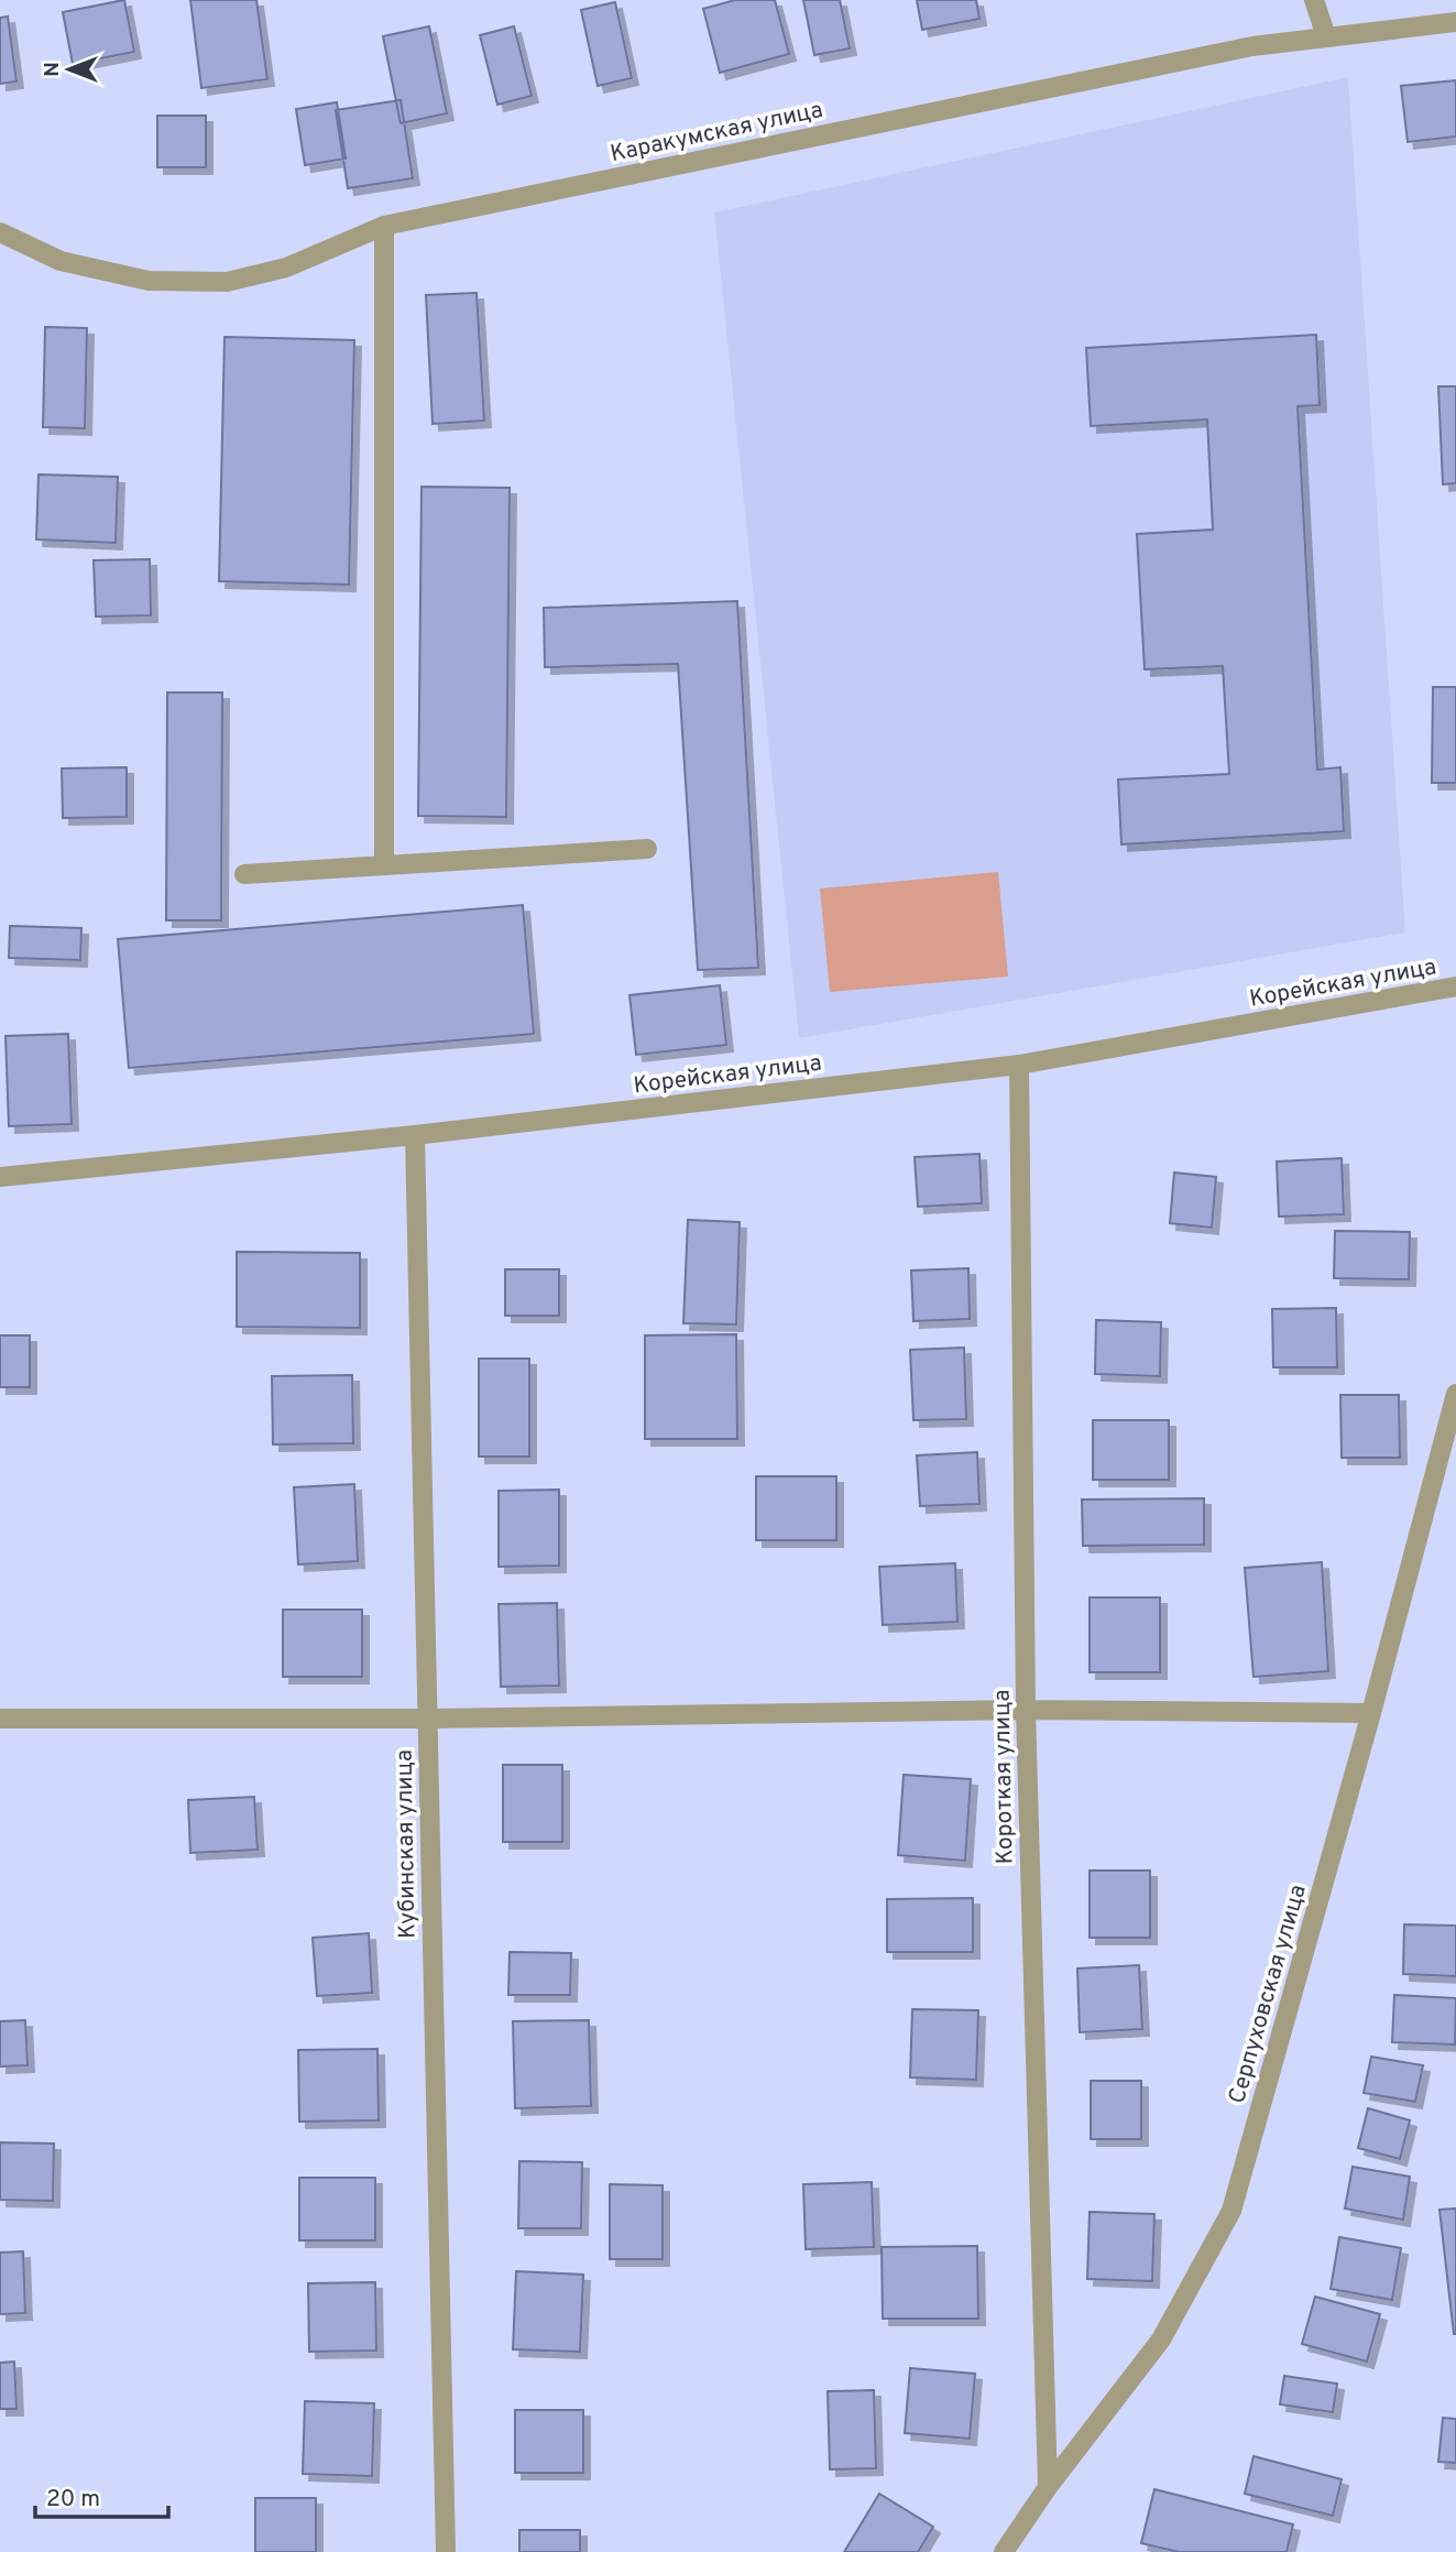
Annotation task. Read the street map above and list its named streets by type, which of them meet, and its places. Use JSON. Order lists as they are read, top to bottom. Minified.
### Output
{"streets":{"street":["Каракумская улица","Корейская улица","Короткая улица","Кубинская улица","Серпуховская улица"]},"crossings":[["Корейская улица","Короткая улица"],["Корейская улица","Кубинская улица"],["Короткая улица","Серпуховская улица"]],"scale_bar":"20 m","north":"left"}
